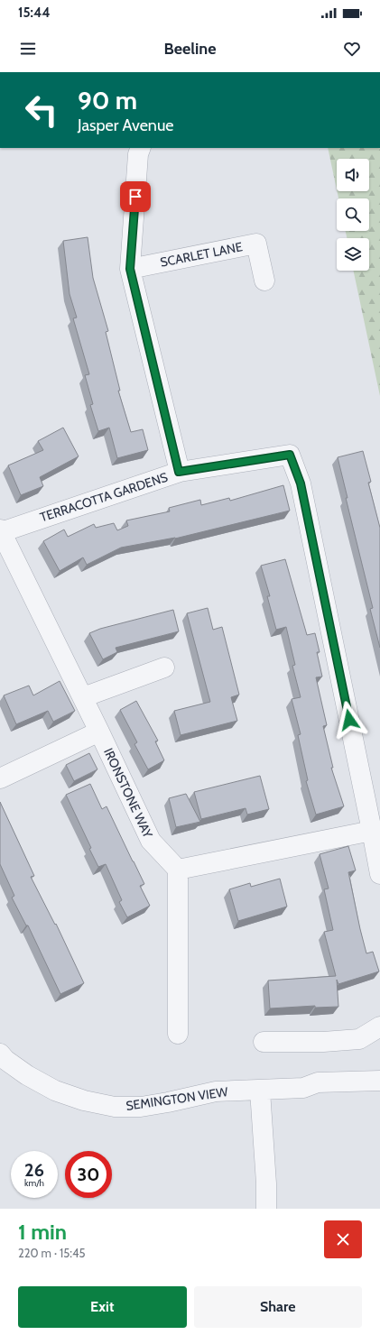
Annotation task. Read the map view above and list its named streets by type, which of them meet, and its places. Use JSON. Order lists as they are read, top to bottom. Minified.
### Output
{"streets":{"street":["SCARLET LANE","TERRACOTTA GARDENS","IRONSTONE WAY","SEMINGTON VIEW"]},"crossings":[["SCARLET LANE","TERRACOTTA GARDENS"],["TERRACOTTA GARDENS","IRONSTONE WAY"]],"page":{"status":"15:44","header":"Beeline","turn":["90 m","Jasper Avenue"],"speed":"26 km/h","limit":"30","heading":["1 min","220 m · 15:45"],"buttons":["Exit","Share"]}}
